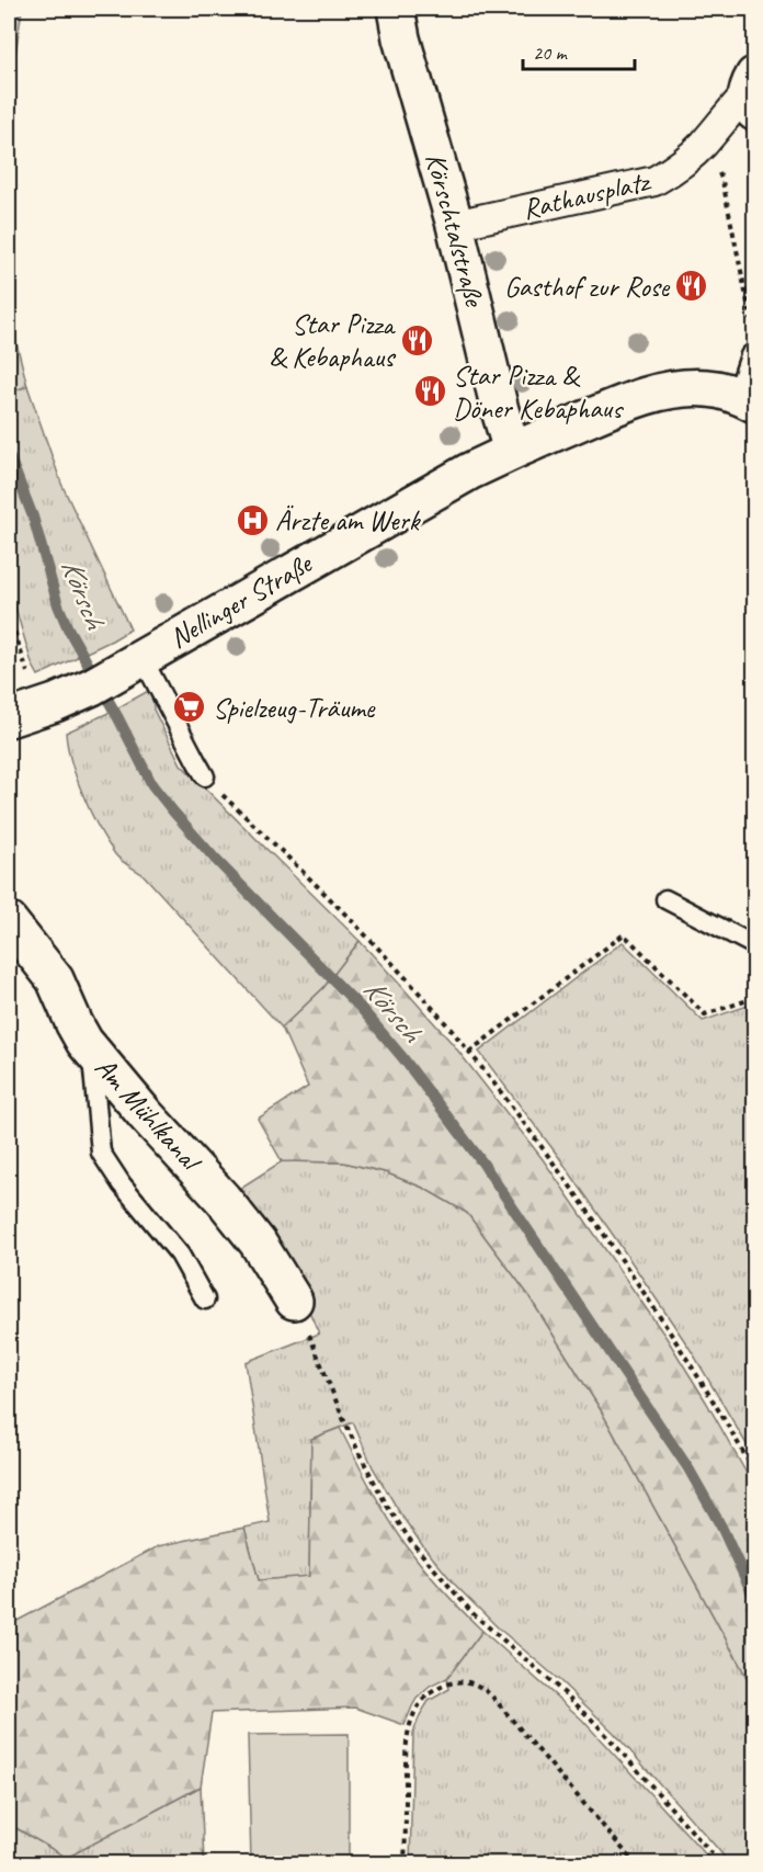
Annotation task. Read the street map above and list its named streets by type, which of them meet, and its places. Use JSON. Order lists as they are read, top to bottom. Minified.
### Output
{"streets":{"street":["Rathausplatz","Körschtalstraße","Nellinger Straße","Am Mühlkanal"]},"crossings":[["Rathausplatz","Körschtalstraße"],["Körschtalstraße","Nellinger Straße"]],"water":["Körsch"],"places":{"restaurant":["Gasthof zur Rose","Star Pizza & Kebaphaus","Star Pizza & Döner Kebaphaus"],"hospital":["Ärzte am Werk"],"supermarket":["Spielzeug-Träume"]},"scale_bar":"20 m"}
